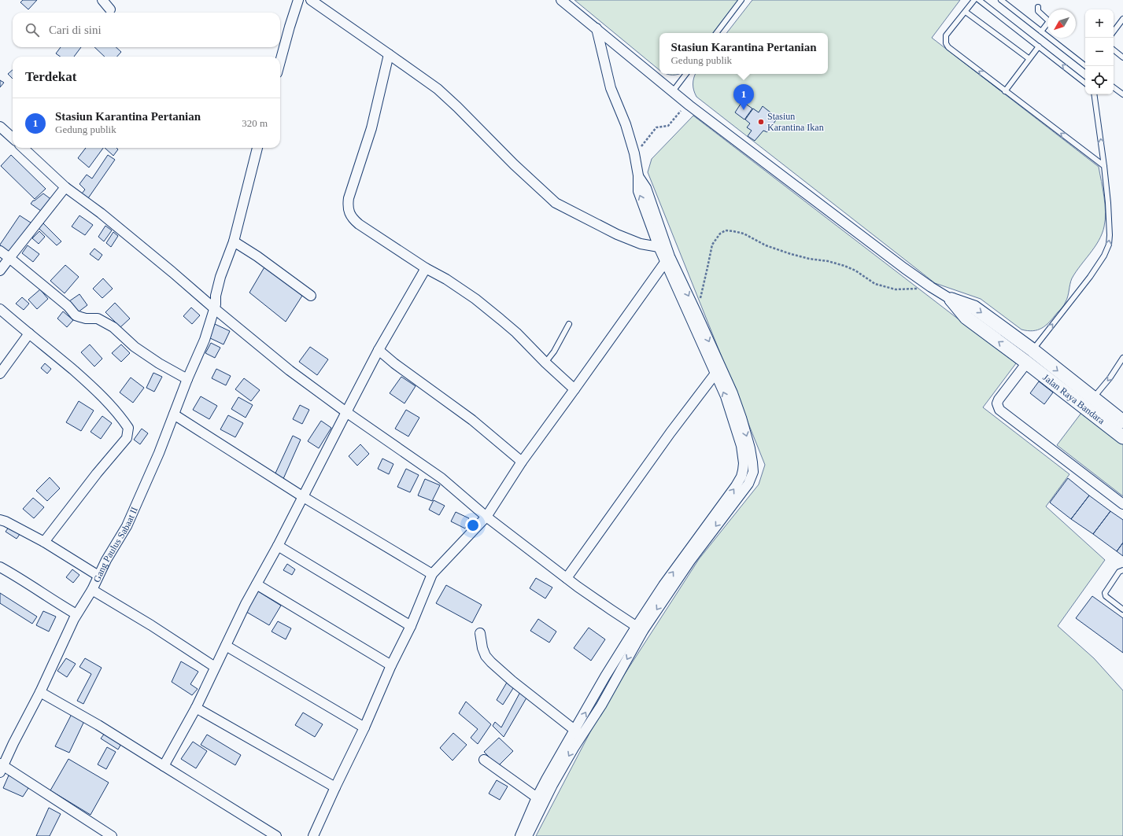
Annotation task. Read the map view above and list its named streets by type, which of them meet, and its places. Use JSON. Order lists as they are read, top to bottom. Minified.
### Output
{"streets":{"main road":["Jalan Raya Bandara"],"street":["Gang Paulus Sabaat II"]},"places":["Stasiun Karantina Ikan"],"north":"bottom left","page":{"map_buttons":["+","−"],"search":"Cari di sini","popup":["Stasiun Karantina Pertanian","Gedung publik"],"heading":"Terdekat","pins":"1","list":[{"mark":"1","name":"Stasiun Karantina Pertanian","note":"Gedung publik","value":"320 m"}]}}
